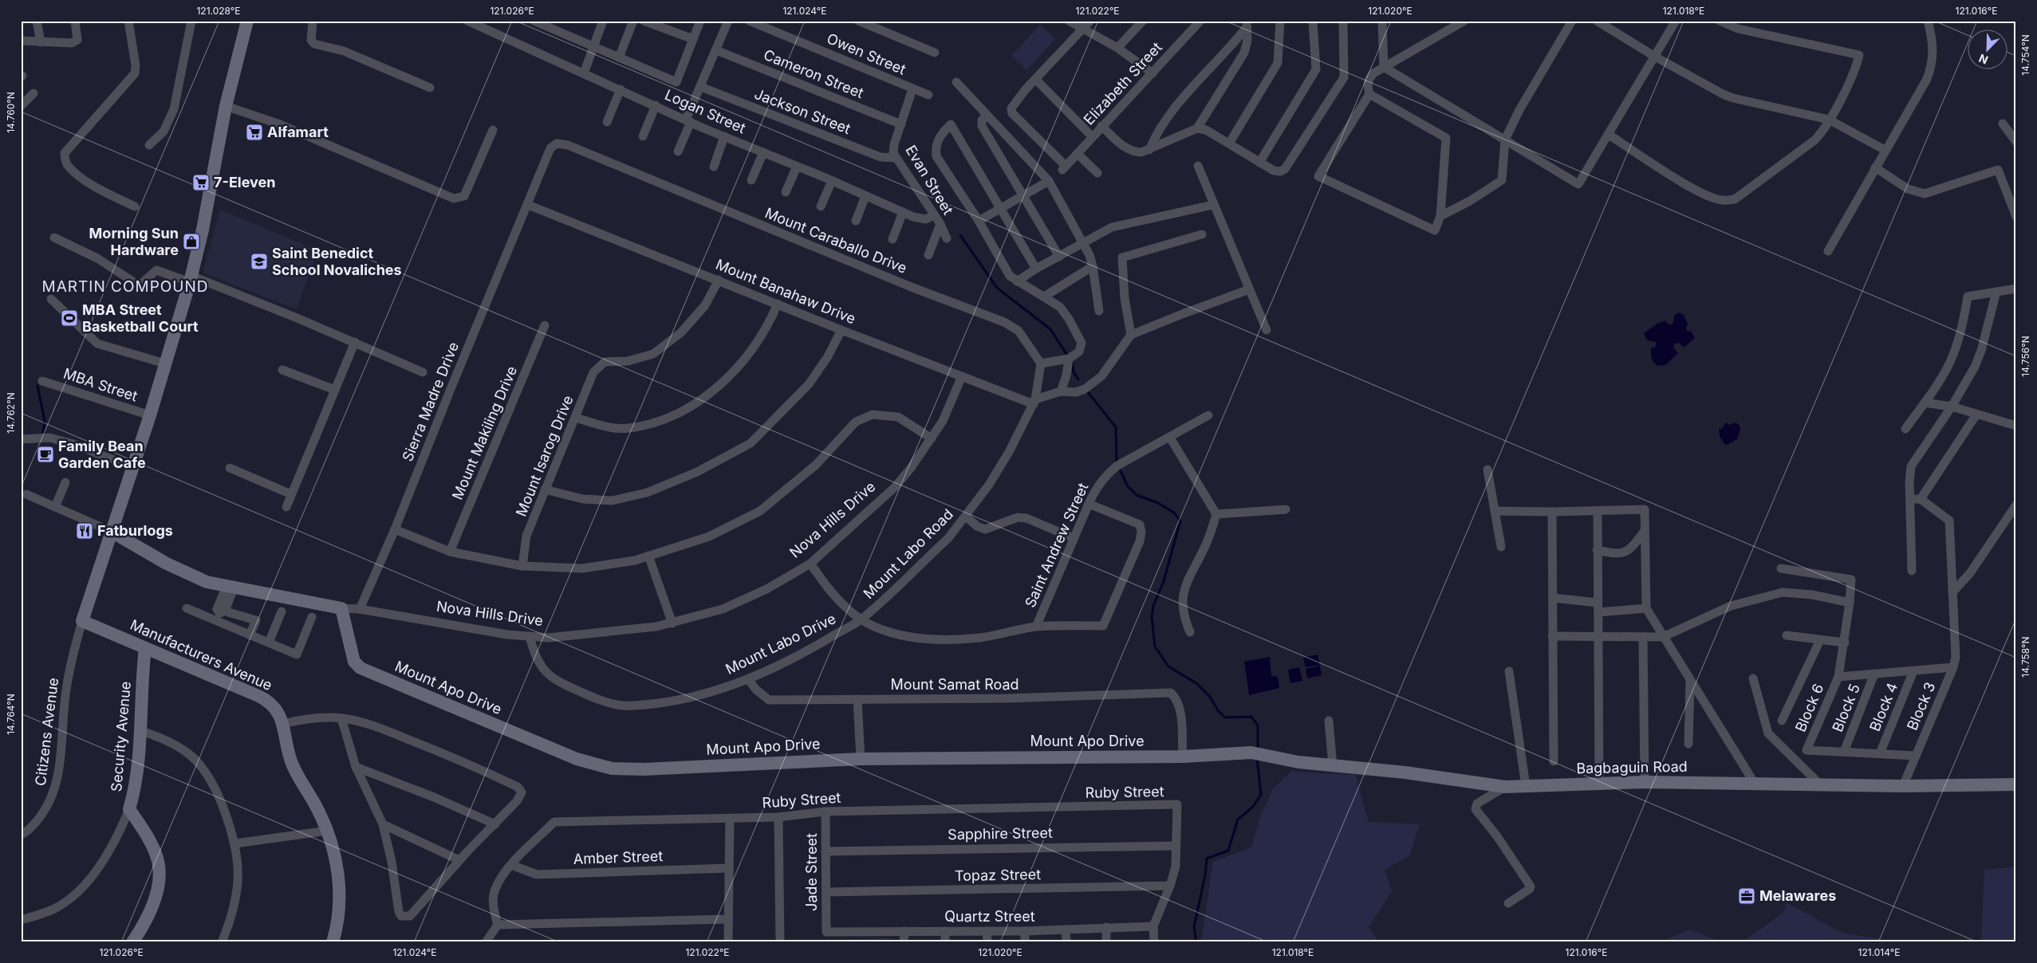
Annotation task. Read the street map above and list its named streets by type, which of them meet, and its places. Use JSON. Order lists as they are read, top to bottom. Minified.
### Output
{"streets":{"street":["Owen Street","Cameron Street","Elizabeth Street","Logan Street","Jackson Street","Evan Street","Mount Caraballo Drive","Mount Banahaw Drive","MBA Street","Sierra Madre Drive","Mount Makiling Drive","Mount Isarog Drive","Nova Hills Drive","Saint Andrew Street","Mount Labo Road","Mount Labo Drive","Manufacturers Avenue","Mount Samat Road","Mount Apo Drive","Block 3","Block 4","Block 6","Block 5","Citizens Avenue","Security Avenue","Bagbaguin Road","Ruby Street","Sapphire Street","Amber Street","Jade Street","Topaz Street","Quartz Street"]},"crossings":[["Owen Street","Evan Street"],["Cameron Street","Evan Street"],["Logan Street","Evan Street"],["Jackson Street","Evan Street"],["Mount Caraballo Drive","Sierra Madre Drive"],["Mount Banahaw Drive","Sierra Madre Drive"],["Mount Banahaw Drive","Mount Isarog Drive"],["Mount Banahaw Drive","Nova Hills Drive"],["Mount Banahaw Drive","Mount Labo Road"],["Sierra Madre Drive","Nova Hills Drive"],["Nova Hills Drive","Mount Labo Drive"],["Nova Hills Drive","Mount Apo Drive"],["Mount Labo Road","Mount Labo Drive"],["Mount Labo Drive","Mount Samat Road"],["Manufacturers Avenue","Citizens Avenue"],["Manufacturers Avenue","Security Avenue"],["Mount Samat Road","Mount Apo Drive"],["Mount Apo Drive","Bagbaguin Road"],["Block 3","Bagbaguin Road"],["Block 6","Block 5"],["Ruby Street","Sapphire Street"],["Ruby Street","Amber Street"],["Ruby Street","Jade Street"],["Sapphire Street","Jade Street"],["Jade Street","Topaz Street"],["Jade Street","Quartz Street"]],"districts":["MARTIN COMPOUND"],"places":{"supermarket":["Alfamart","7-Eleven"],"shop":["Morning Sun Hardware"],"school or university":["Saint Benedict School Novaliches"],"sports":["MBA Street Basketball Court"],"cafe":["Family Bean Garden Cafe"],"restaurant":["Fatburlogs"],"office":["Melawares"]},"north":"bottom left","coordinates":["121.028°E","121.026°E","121.024°E","121.022°E","121.020°E","121.018°E","121.016°E","14.754°N","14.760°N","14.756°N","14.762°N","14.758°N","14.764°N","121.014°E"]}
